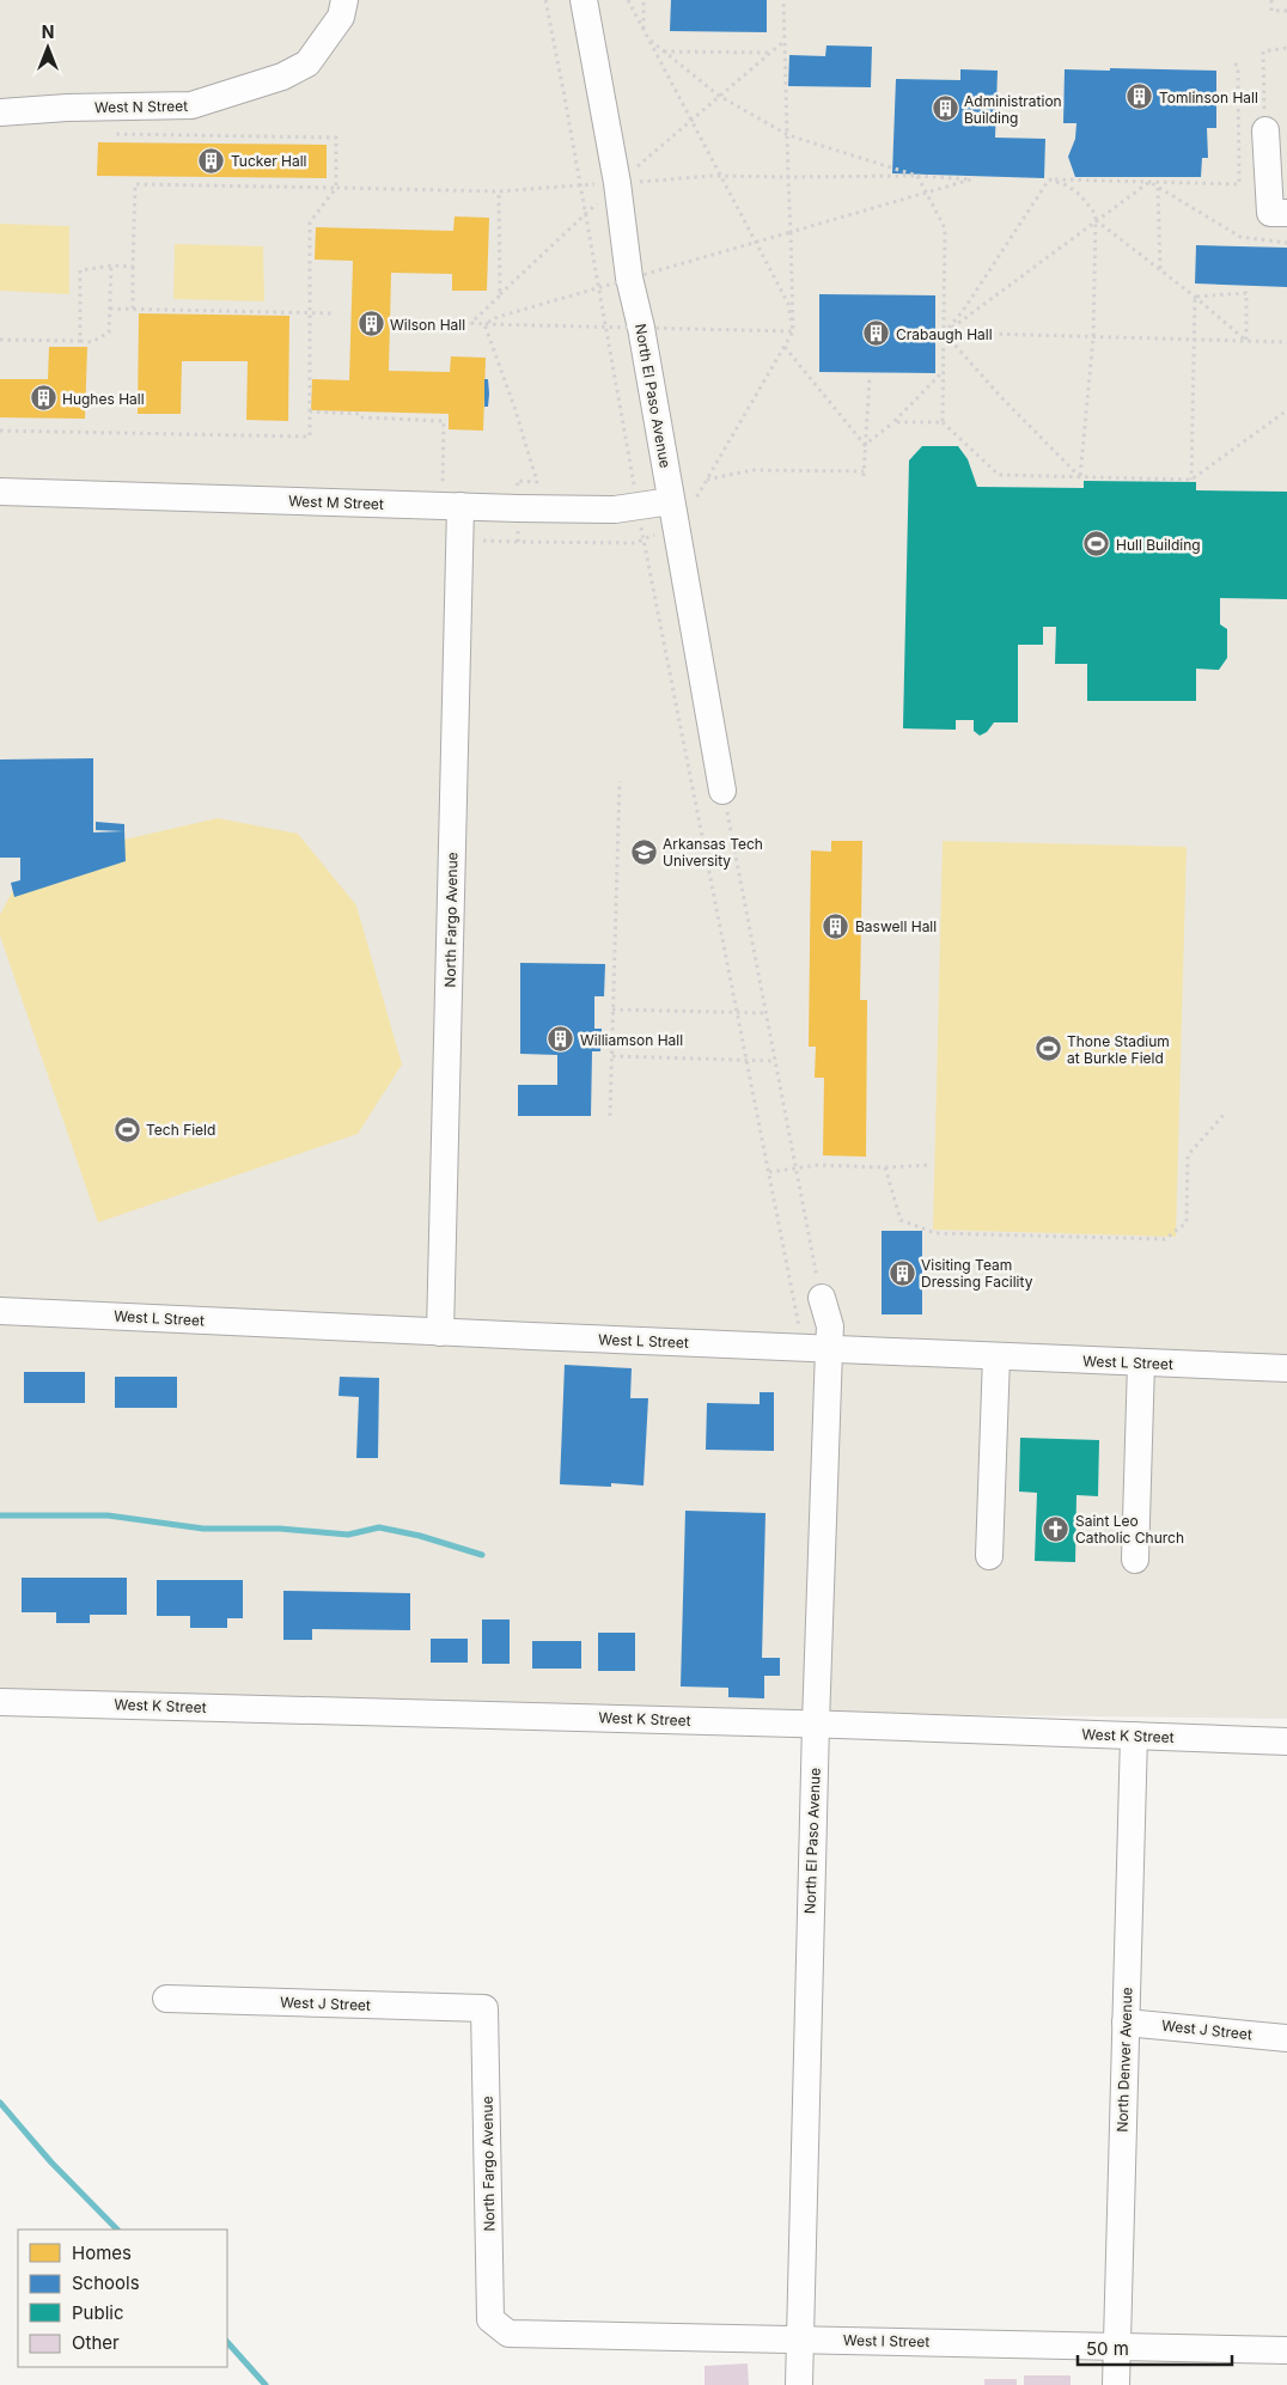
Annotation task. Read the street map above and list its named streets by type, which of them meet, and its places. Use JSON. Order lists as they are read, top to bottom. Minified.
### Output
{"streets":{"street":["West N Street","North El Paso Avenue","West M Street","North Fargo Avenue","West L Street","West K Street","West J Street","North Denver Avenue","West I Street"]},"crossings":[["North El Paso Avenue","West M Street"],["North El Paso Avenue","West L Street"],["North El Paso Avenue","West K Street"],["North El Paso Avenue","West I Street"],["West M Street","North Fargo Avenue"],["North Fargo Avenue","West L Street"],["North Fargo Avenue","West J Street"],["North Fargo Avenue","West I Street"],["West K Street","North Denver Avenue"],["West J Street","North Denver Avenue"],["North Denver Avenue","West I Street"]],"places":{"building":["Tomlinson Hall","Administration Building","Tucker Hall","Wilson Hall","Crabaugh Hall","Hughes Hall","Baswell Hall","Williamson Hall","Visiting Team Dressing Facility"],"sports":["Hull Building","Thone Stadium at Burkle Field","Tech Field"],"school or university":["Arkansas Tech University"],"church":["Saint Leo Catholic Church"]},"legend":["Homes","Schools","Public","Other"],"scale_bar":"50 m","north":"top"}
